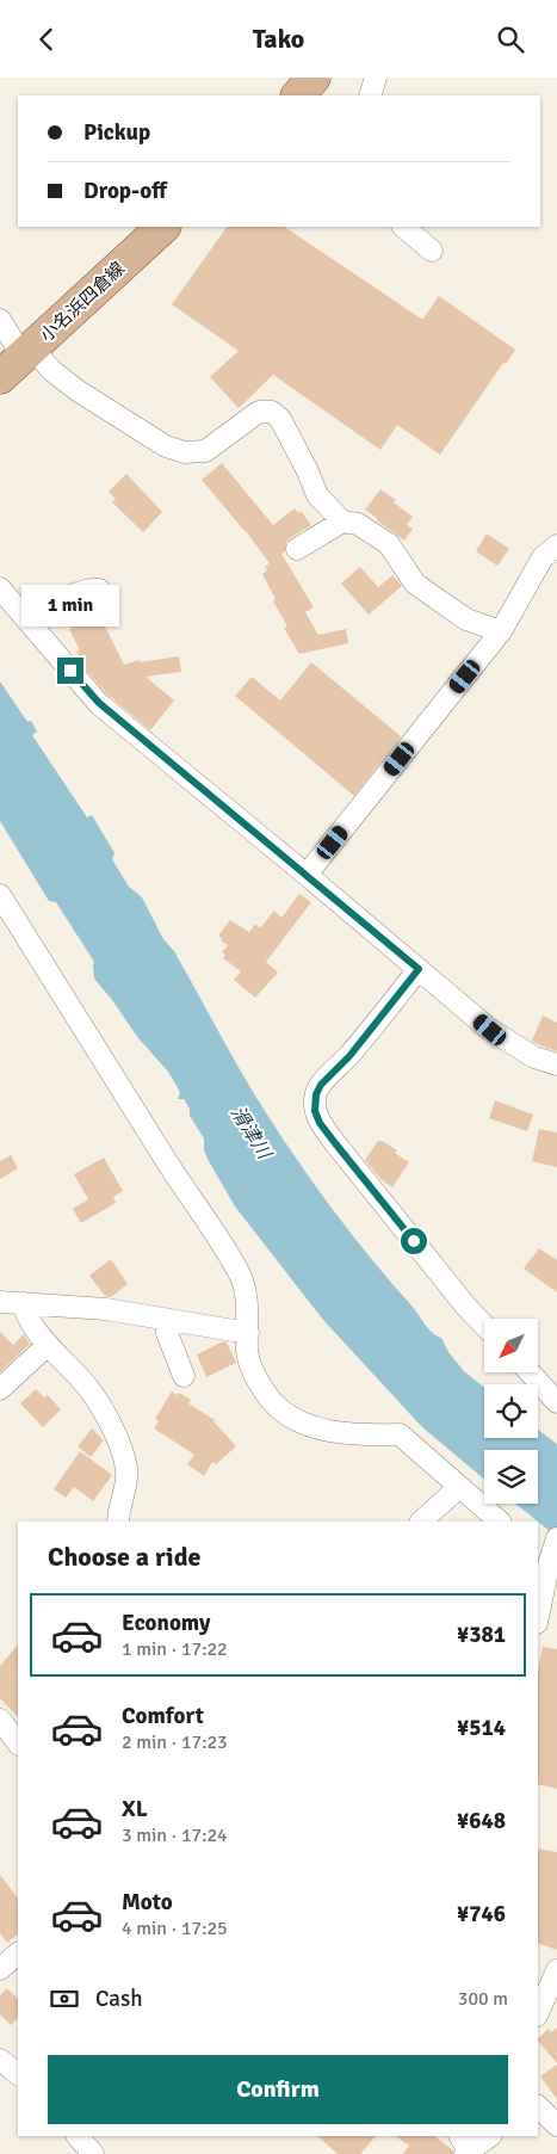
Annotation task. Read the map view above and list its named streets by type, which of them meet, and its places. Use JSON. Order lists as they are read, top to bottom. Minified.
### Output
{"streets":{"main road":["小名浜四倉線"]},"water":["滑津川"],"north":"bottom left","page":{"header":"Tako","banner":["Pickup","Drop-off"],"bubble":"1 min","heading":"Choose a ride","list":[{"name":"Economy","note":"1 min · 17:22","value":"¥381"},{"name":"Comfort","note":"2 min · 17:23","value":"¥514"},{"name":"XL","note":"3 min · 17:24","value":"¥648"},{"name":"Moto","note":"4 min · 17:25","value":"¥746"}],"pay":["Cash","300 m"],"buttons":"Confirm"}}
